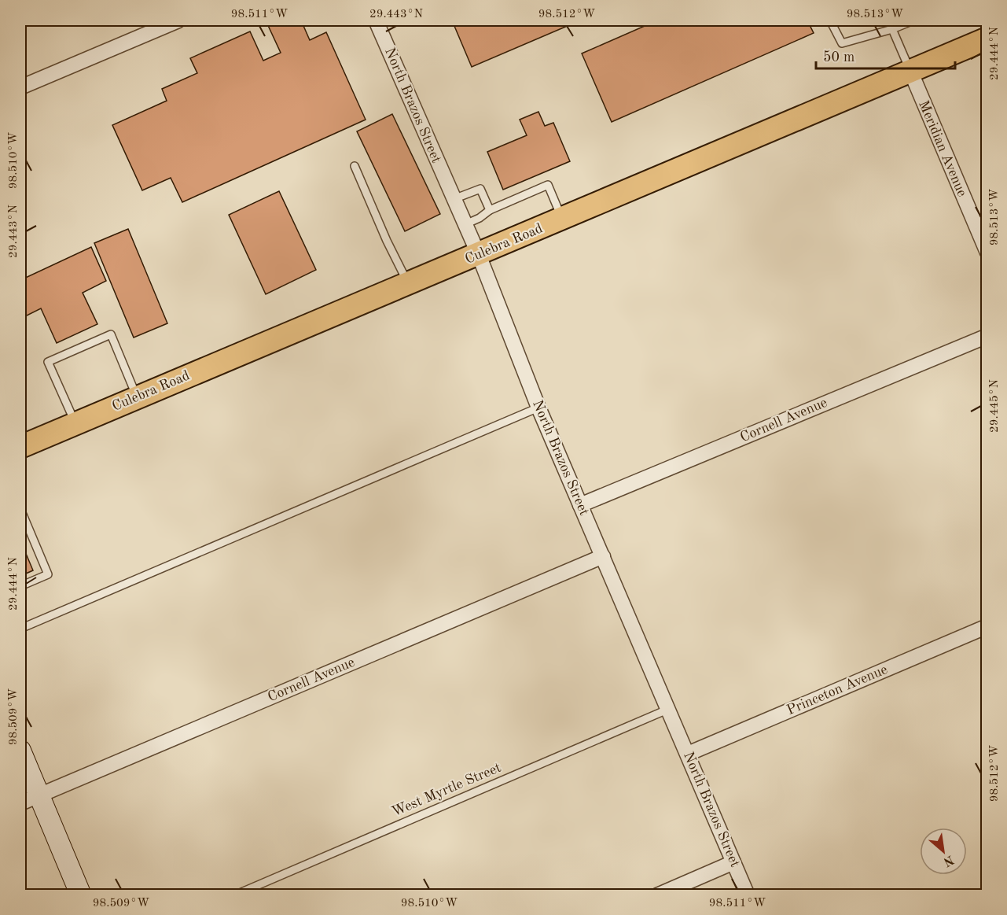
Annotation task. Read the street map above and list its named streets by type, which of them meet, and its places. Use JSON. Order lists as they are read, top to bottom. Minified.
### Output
{"streets":{"main road":["Culebra Road"],"street":["North Brazos Street","Meridian Avenue","Cornell Avenue","Princeton Avenue"],"lane":["West Myrtle Street"]},"crossings":[["North Brazos Street","Culebra Road"],["North Brazos Street","Cornell Avenue"],["North Brazos Street","Princeton Avenue"],["North Brazos Street","West Myrtle Street"],["Meridian Avenue","Culebra Road"]],"scale_bar":"50 m","north":"bottom right","coordinates":["98.511°W","29.443°N","98.512°W","98.513°W","29.444°N","98.510°W","29.445°N","98.509°W"]}
